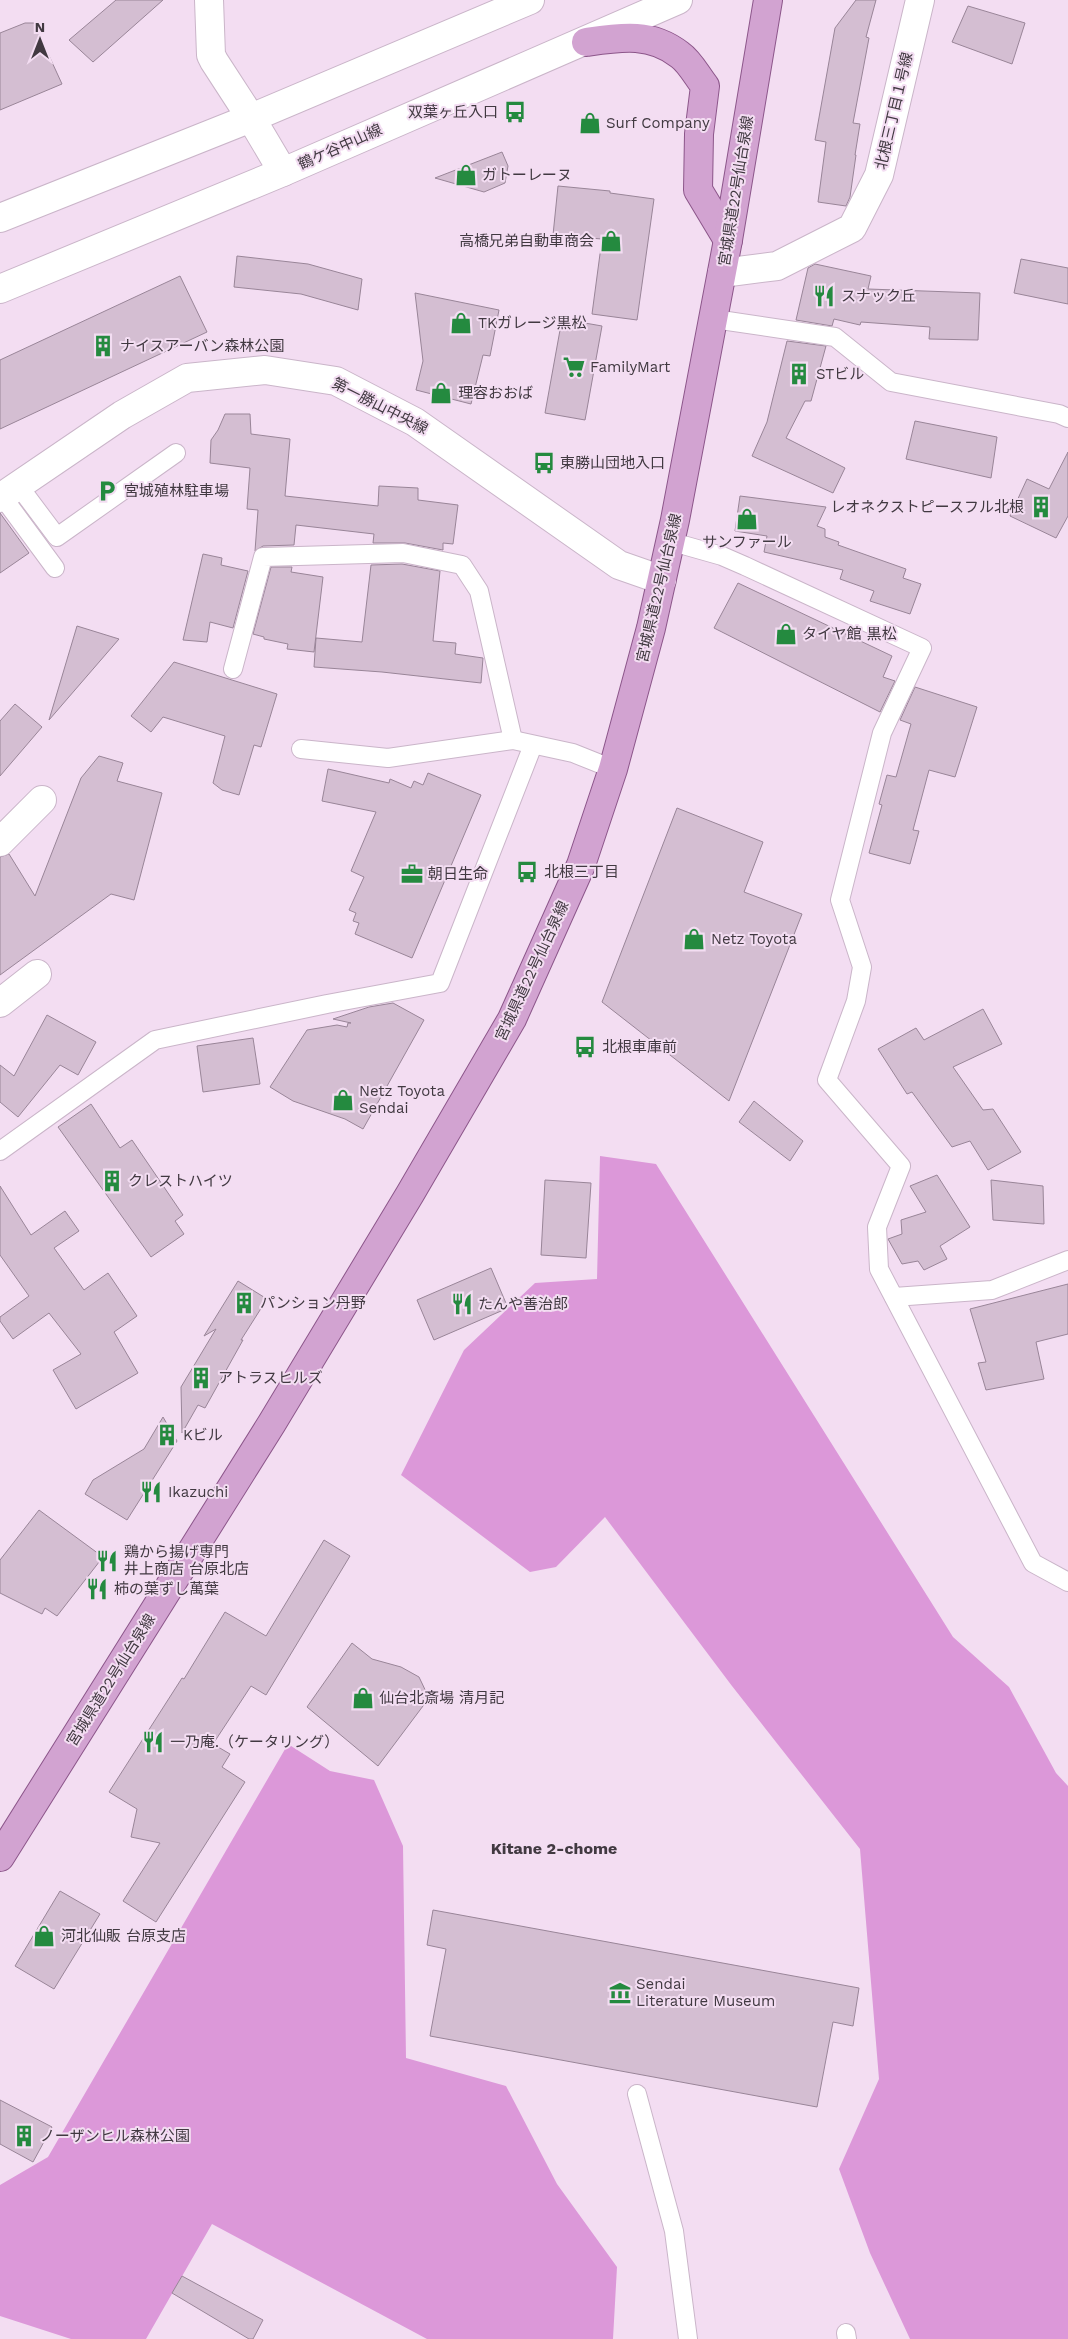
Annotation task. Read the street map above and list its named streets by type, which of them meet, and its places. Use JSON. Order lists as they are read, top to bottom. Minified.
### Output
{"streets":{"main road":["宮城県道22号仙台泉線"],"street":["北根三丁目１号線","鶴ケ谷中山線","第一勝山中央線"]},"crossings":[["北根三丁目１号線","宮城県道22号仙台泉線"],["宮城県道22号仙台泉線","第一勝山中央線"]],"districts":["Kitane 2-chome"],"places":{"bus stop":["双葉ヶ丘入口","東勝山団地入口","北根三丁目","北根車庫前"],"shop":["Surf Company","ガトーレーヌ","高橋兄弟自動車商会","TKガレージ黒松","理容おおば","サンファール","タイヤ館 黒松","Netz Toyota","Netz Toyota Sendai","仙台北斎場 清月記","河北仙販 台原支店"],"restaurant":["スナック丘","たんや善治郎","Ikazuchi","鶏から揚げ専門 井上商店 台原北店","柿の葉ずし萬葉","一乃庵.（ケータリング）"],"building":["ナイスアーバン森林公園","STビル","レオネクストピースフル北根","クレストハイツ","パンション丹野","アトラスヒルズ","Kビル","ノーザンヒル森林公園"],"supermarket":["FamilyMart"],"parking":["宮城殖林駐車場"],"office":["朝日生命"],"museum":["Sendai Literature Museum"]},"north":"top"}
